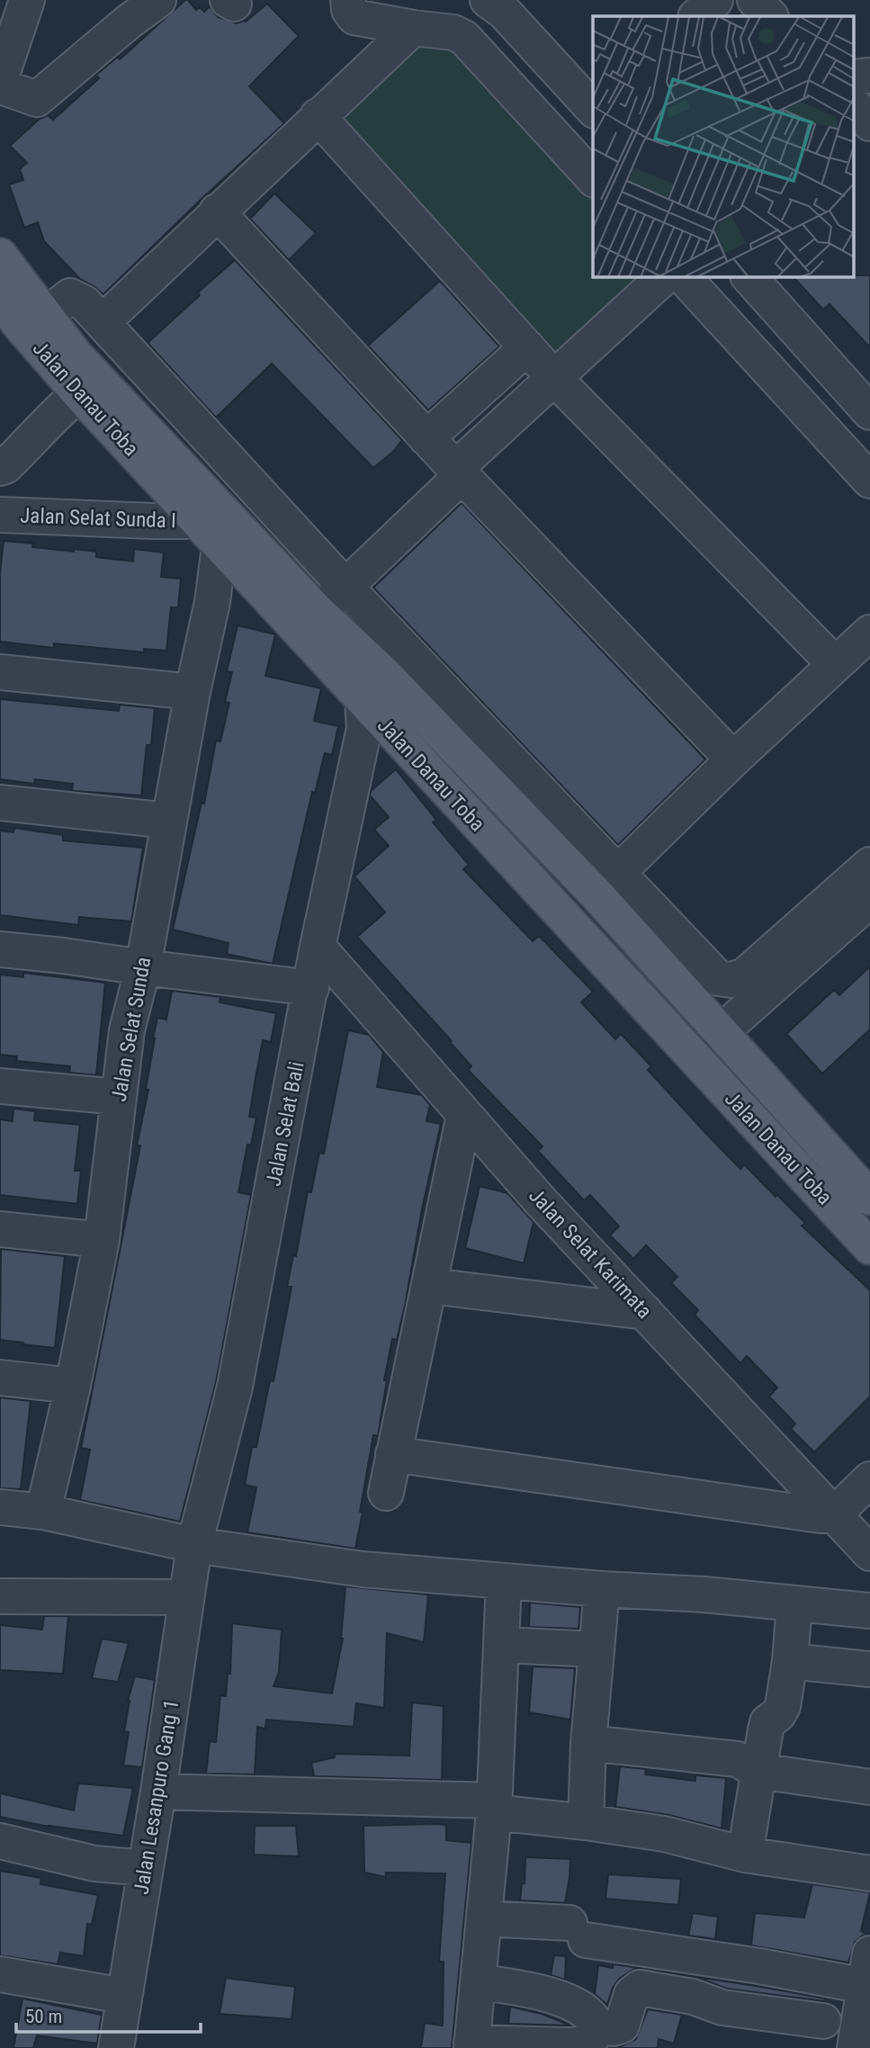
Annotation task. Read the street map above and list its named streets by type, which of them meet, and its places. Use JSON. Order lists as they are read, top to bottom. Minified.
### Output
{"streets":{"main road":["Jalan Danau Toba"],"street":["Jalan Selat Sunda I","Jalan Selat Sunda","Jalan Selat Bali","Jalan Selat Karimata","Jalan Lesanpuro Gang 1"]},"crossings":[["Jalan Danau Toba","Jalan Selat Sunda I"],["Jalan Danau Toba","Jalan Selat Sunda"],["Jalan Danau Toba","Jalan Selat Bali"],["Jalan Selat Sunda I","Jalan Selat Sunda"],["Jalan Selat Bali","Jalan Selat Karimata"],["Jalan Selat Bali","Jalan Lesanpuro Gang 1"]],"scale_bar":"50 m"}
